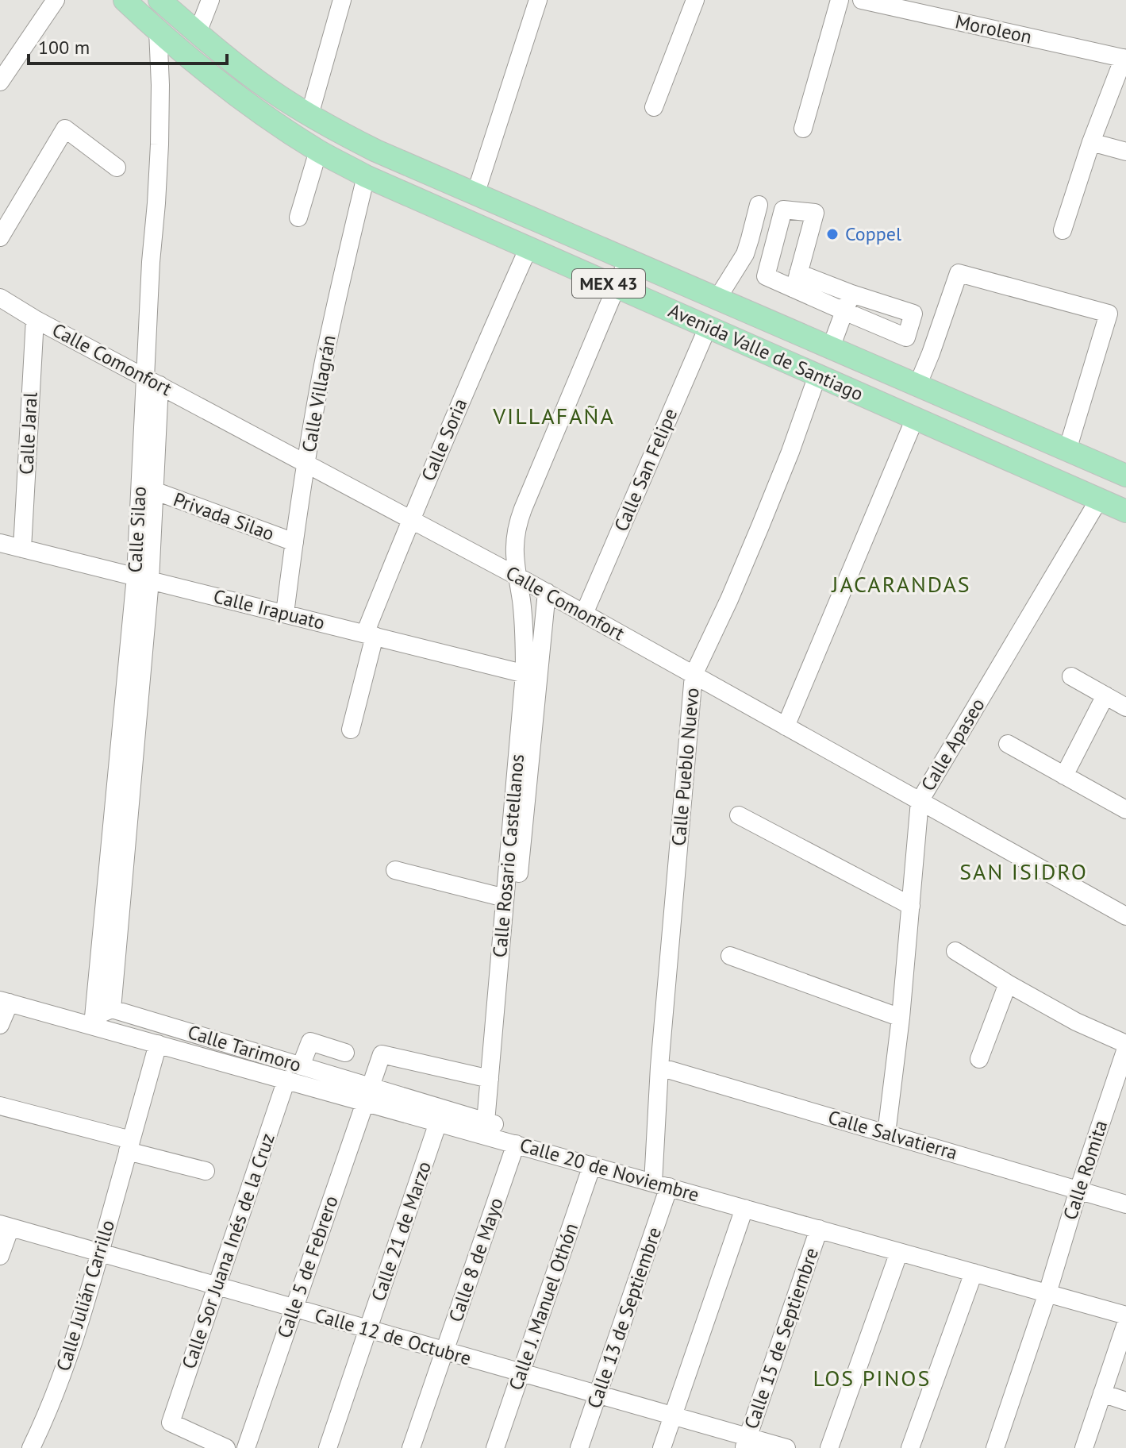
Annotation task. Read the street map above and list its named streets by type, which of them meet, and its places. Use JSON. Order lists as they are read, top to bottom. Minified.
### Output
{"streets":{"main road":["MEX 43","Avenida Valle de Santiago"],"street":["Moroleon","Calle Comonfort","Calle Villagrán","Calle Jaral","Calle Soria","Calle San Felipe","Privada Silao","Calle Silao","Calle Irapuato","Calle Apaseo","Calle Pueblo Nuevo","Calle Rosario Castellanos","Calle Tarimoro","Calle Salvatierra","Calle 20 de Noviembre","Calle Romita","Calle 21 de Marzo","Calle Sor Juana Inés de la Cruz","Calle 8 de Mayo","Calle 5 de Febrero","Calle Julián Carrillo","Calle J. Manuel Othón","Calle 13 de Septiembre","Calle 12 de Octubre","Calle 15 de Septiembre"]},"crossings":[["Avenida Valle de Santiago","Calle Villagrán"],["Avenida Valle de Santiago","Calle Soria"],["Avenida Valle de Santiago","Calle San Felipe"],["Avenida Valle de Santiago","Calle Silao"],["Avenida Valle de Santiago","Calle Apaseo"],["Avenida Valle de Santiago","Calle Pueblo Nuevo"],["Avenida Valle de Santiago","Calle Rosario Castellanos"],["Calle Comonfort","Calle Villagrán"],["Calle Comonfort","Calle Jaral"],["Calle Comonfort","Calle Soria"],["Calle Comonfort","Calle San Felipe"],["Calle Comonfort","Calle Silao"],["Calle Comonfort","Calle Apaseo"],["Calle Comonfort","Calle Pueblo Nuevo"],["Calle Comonfort","Calle Rosario Castellanos"],["Calle Villagrán","Privada Silao"],["Calle Villagrán","Calle Irapuato"],["Calle Jaral","Calle Irapuato"],["Calle Soria","Calle Irapuato"],["Privada Silao","Calle Silao"],["Calle Silao","Calle Irapuato"],["Calle Silao","Calle Tarimoro"],["Calle Silao","Calle 20 de Noviembre"],["Calle Irapuato","Calle Rosario Castellanos"],["Calle Apaseo","Calle Salvatierra"],["Calle Pueblo Nuevo","Calle Salvatierra"],["Calle Pueblo Nuevo","Calle 20 de Noviembre"],["Calle Pueblo Nuevo","Calle 13 de Septiembre"],["Calle Rosario Castellanos","Calle Tarimoro"],["Calle Rosario Castellanos","Calle 20 de Noviembre"],["Calle Rosario Castellanos","Calle 5 de Febrero"],["Calle Tarimoro","Calle 20 de Noviembre"],["Calle Tarimoro","Calle 5 de Febrero"],["Calle Salvatierra","Calle Romita"],["Calle 20 de Noviembre","Calle Romita"],["Calle 20 de Noviembre","Calle 21 de Marzo"],["Calle 20 de Noviembre","Calle Sor Juana Inés de la Cruz"],["Calle 20 de Noviembre","Calle 8 de Mayo"],["Calle 20 de Noviembre","Calle 5 de Febrero"],["Calle 20 de Noviembre","Calle Julián Carrillo"],["Calle 20 de Noviembre","Calle J. Manuel Othón"],["Calle 20 de Noviembre","Calle 13 de Septiembre"],["Calle 20 de Noviembre","Calle 15 de Septiembre"],["Calle 21 de Marzo","Calle 12 de Octubre"],["Calle Sor Juana Inés de la Cruz","Calle 12 de Octubre"],["Calle 8 de Mayo","Calle 12 de Octubre"],["Calle 5 de Febrero","Calle 12 de Octubre"],["Calle Julián Carrillo","Calle 12 de Octubre"],["Calle J. Manuel Othón","Calle 12 de Octubre"],["Calle 13 de Septiembre","Calle 12 de Octubre"],["Calle 12 de Octubre","Calle 15 de Septiembre"]],"districts":["VILLAFAÑA","JACARANDAS","SAN ISIDRO","LOS PINOS"],"places":["Coppel"],"scale_bar":"100 m"}
